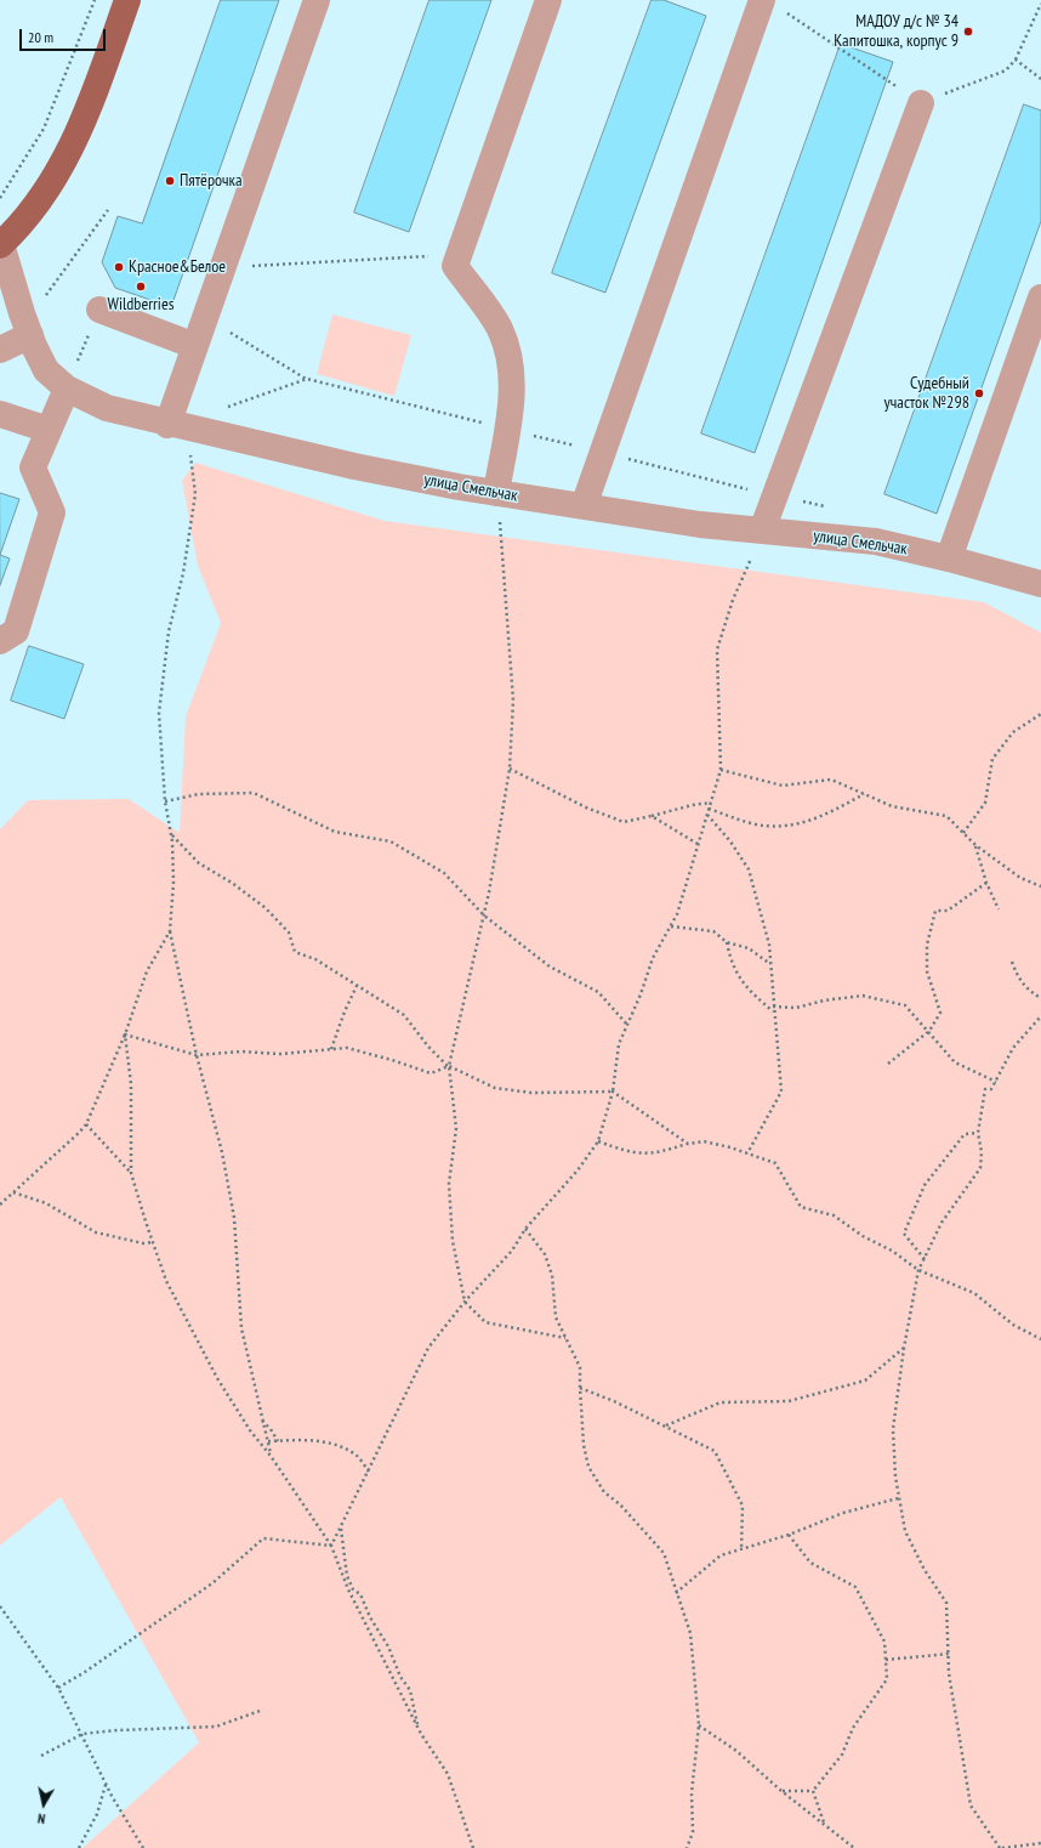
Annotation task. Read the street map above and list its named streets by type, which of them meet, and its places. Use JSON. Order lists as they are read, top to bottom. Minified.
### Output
{"streets":{"street":["улица Смельчак"]},"places":["МАДОУ д/с № 34 Капитошка, корпус 9","Пятёрочка","Красное&Белое","Wildberries","Судебный участок №298"],"scale_bar":"20 m","north":"bottom"}
